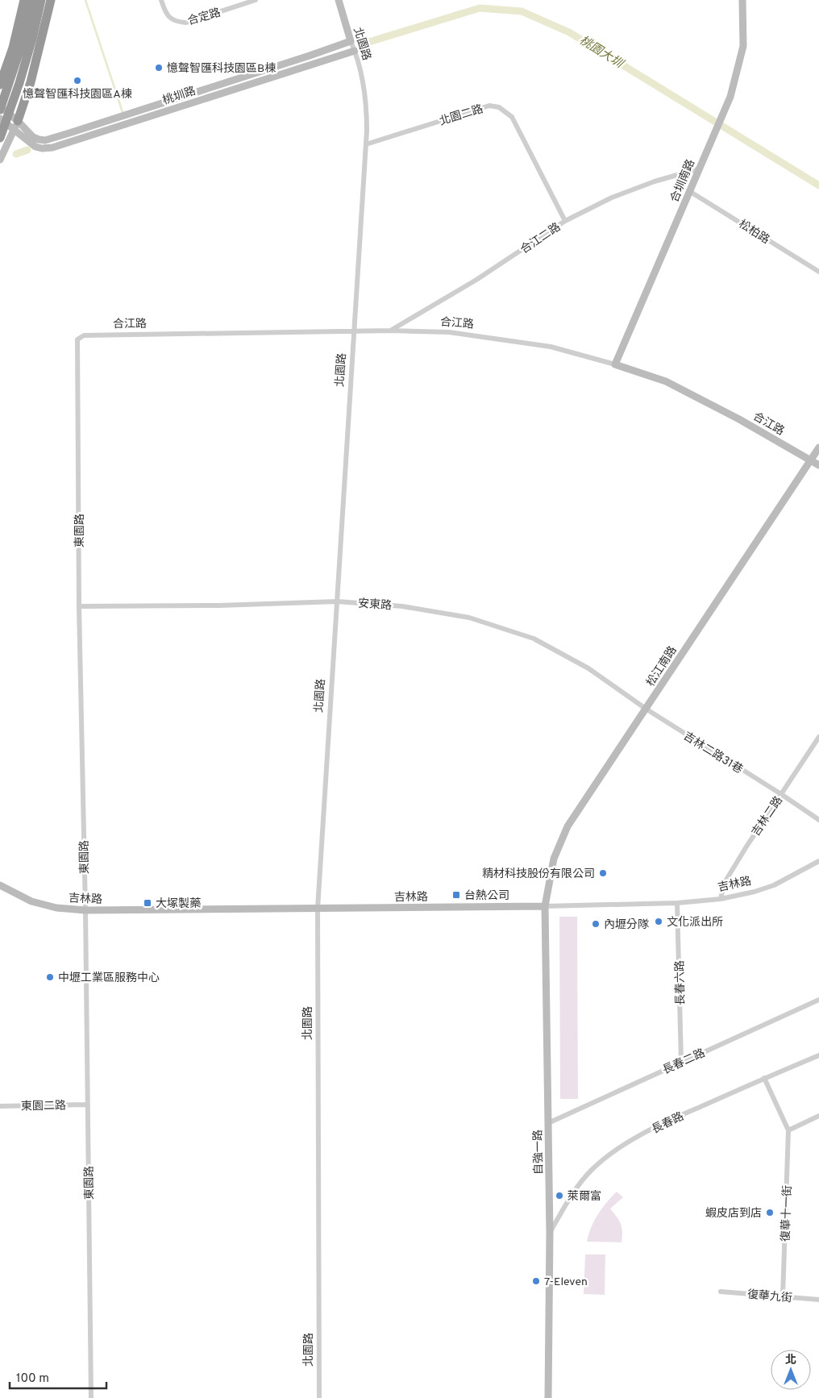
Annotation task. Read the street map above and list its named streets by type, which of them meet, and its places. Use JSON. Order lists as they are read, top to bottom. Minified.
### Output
{"streets":{"street":["合定路","北園路","桃圳路","北園二路","合圳南路","松柏路","合江二路","合江路","東園路","安東路","松江南路","吉林二路31巷","吉林二路","吉林路","長春六路","長春二路","東園二路","長春路","自強一路","復華十一街","復華九街"]},"crossings":[["北園路","桃圳路"],["北園路","北園二路"],["北園路","合江路"],["北園路","安東路"],["北園路","吉林路"],["北園二路","合江二路"],["合圳南路","松柏路"],["合圳南路","合江二路"],["合圳南路","合江路"],["合江二路","合江路"],["合江路","東園路"],["合江路","松江南路"],["東園路","安東路"],["東園路","吉林路"],["東園路","東園二路"],["安東路","松江南路"],["安東路","吉林二路31巷"],["松江南路","吉林二路31巷"],["松江南路","吉林路"],["松江南路","自強一路"],["吉林二路31巷","吉林二路"],["吉林二路","吉林路"],["吉林路","長春六路"],["吉林路","自強一路"],["長春六路","長春二路"],["長春二路","自強一路"],["長春路","自強一路"],["復華十一街","復華九街"]],"water":["桃園大圳"],"places":{"other":["憶聲智匯科技園區B棟","憶聲智匯科技園區A棟","精材科技股份有限公司","文化派出所","內壢分隊","中壢工業區服務中心","萊爾富","蝦皮店到店","7-Eleven"],"transit":["台熱公司","大塚製藥"]},"scale_bar":"100 m","north":"top"}
